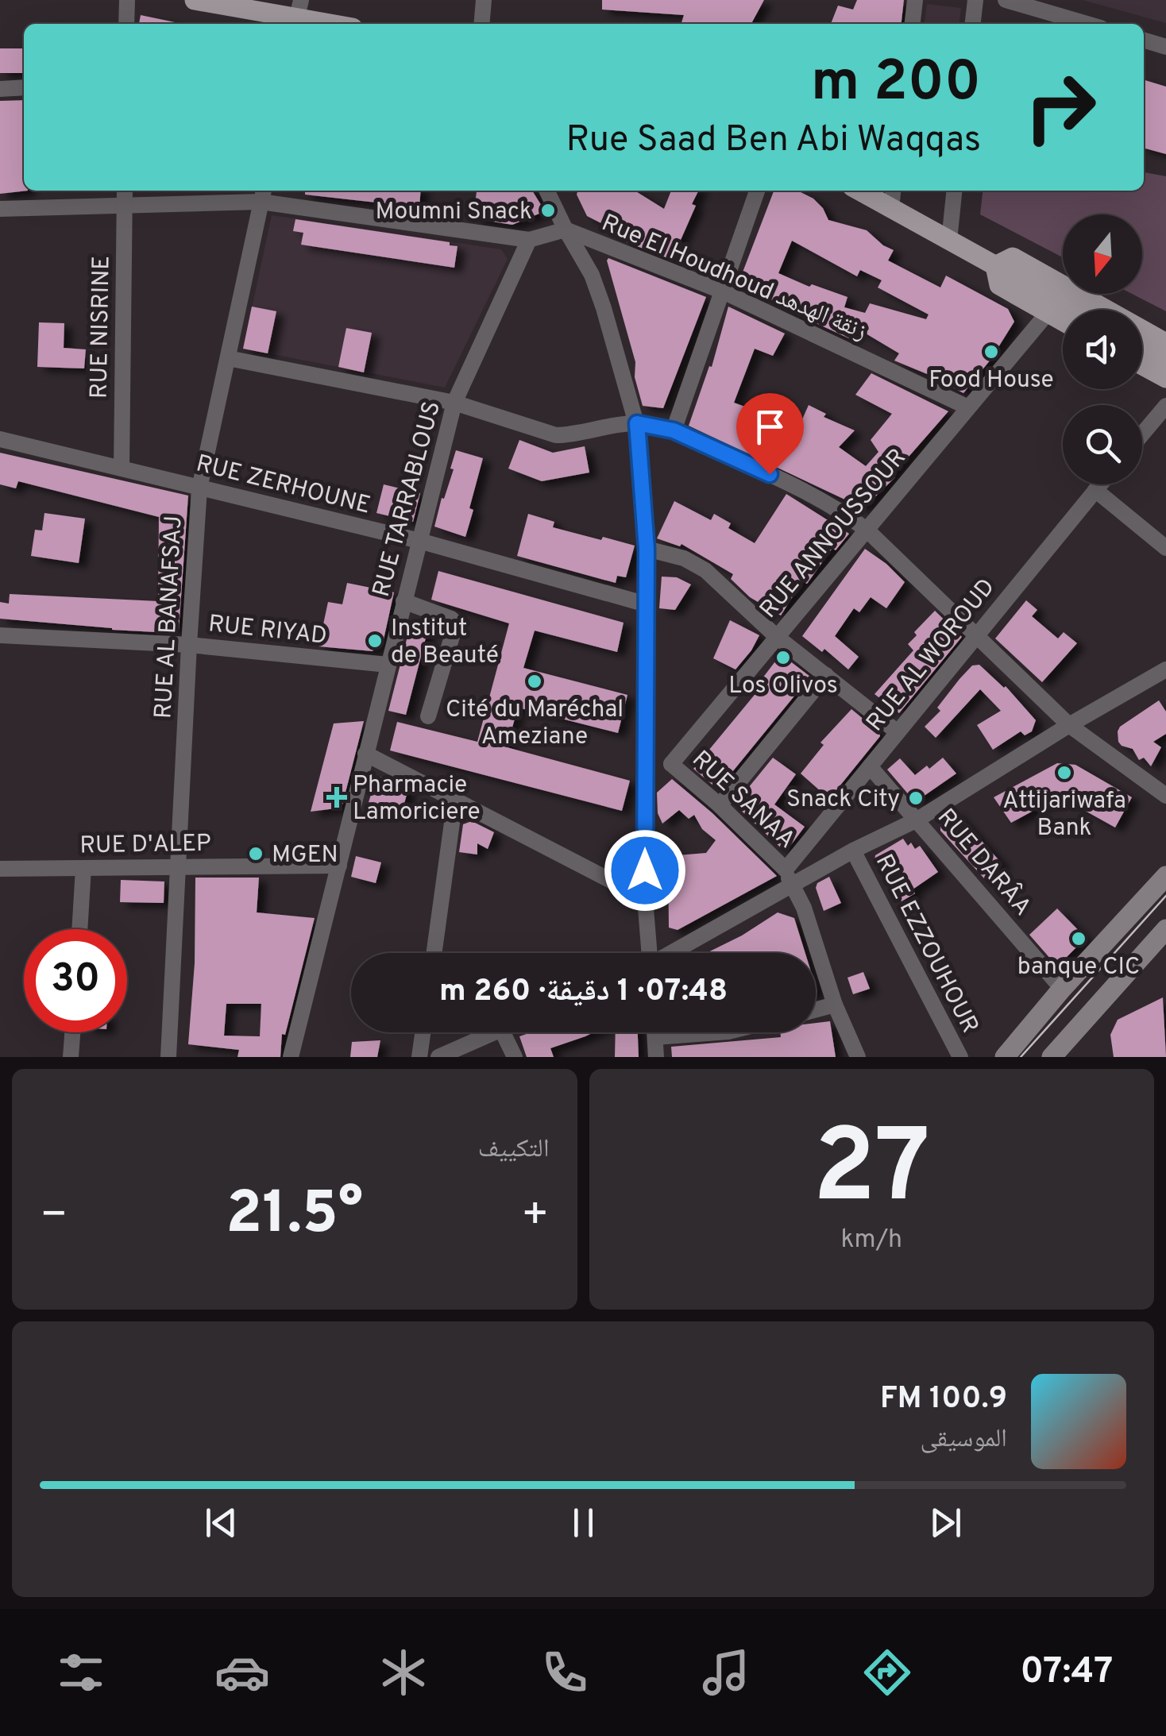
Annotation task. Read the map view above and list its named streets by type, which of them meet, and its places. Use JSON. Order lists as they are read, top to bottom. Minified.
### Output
{"streets":{"street":["Rue El Houdhoud زنقة الهدهد","RUE NISRINE","RUE ZERHOUNE","RUE TARRABLOUS","RUE ANNOUSSOUR","RUE AL BANAFSAJ","RUE RIYAD","RUE AL WOROUD","RUE SANAA","RUE D'ALEP","RUE DARÂA","RUE EZZOUHOUR"]},"crossings":[["Rue El Houdhoud زنقة الهدهد","RUE NISRINE"],["Rue El Houdhoud زنقة الهدهد","RUE TARRABLOUS"],["Rue El Houdhoud زنقة الهدهد","RUE ANNOUSSOUR"],["Rue El Houdhoud زنقة الهدهد","RUE AL BANAFSAJ"],["RUE NISRINE","RUE ZERHOUNE"],["RUE ZERHOUNE","RUE TARRABLOUS"],["RUE ZERHOUNE","RUE AL BANAFSAJ"],["RUE TARRABLOUS","RUE RIYAD"],["RUE TARRABLOUS","RUE D'ALEP"],["RUE ANNOUSSOUR","RUE SANAA"],["RUE AL BANAFSAJ","RUE RIYAD"],["RUE AL BANAFSAJ","RUE D'ALEP"],["RUE AL WOROUD","RUE SANAA"],["RUE AL WOROUD","RUE DARÂA"]],"places":{"other":["Moumni Snack","Food House","Institut de Beauté","Los Olivos","Cité du Maréchal Ameziane","Attijariwafa Bank","Snack City","MGEN","banque CIC"],"health":["Pharmacie Lamoriciere"]},"north":"bottom","page":{"turn":["200 m","Rue Saad Ben Abi Waqqas"],"limit":"30","trip":"07:48 · 1 دقيقة · 260 m","tile":[["27","km/h"],"التكييف"],"heat":["−","21.5°","+"],"song":["100.9 FM","الموسيقى"],"tabs":"07:47"}}
